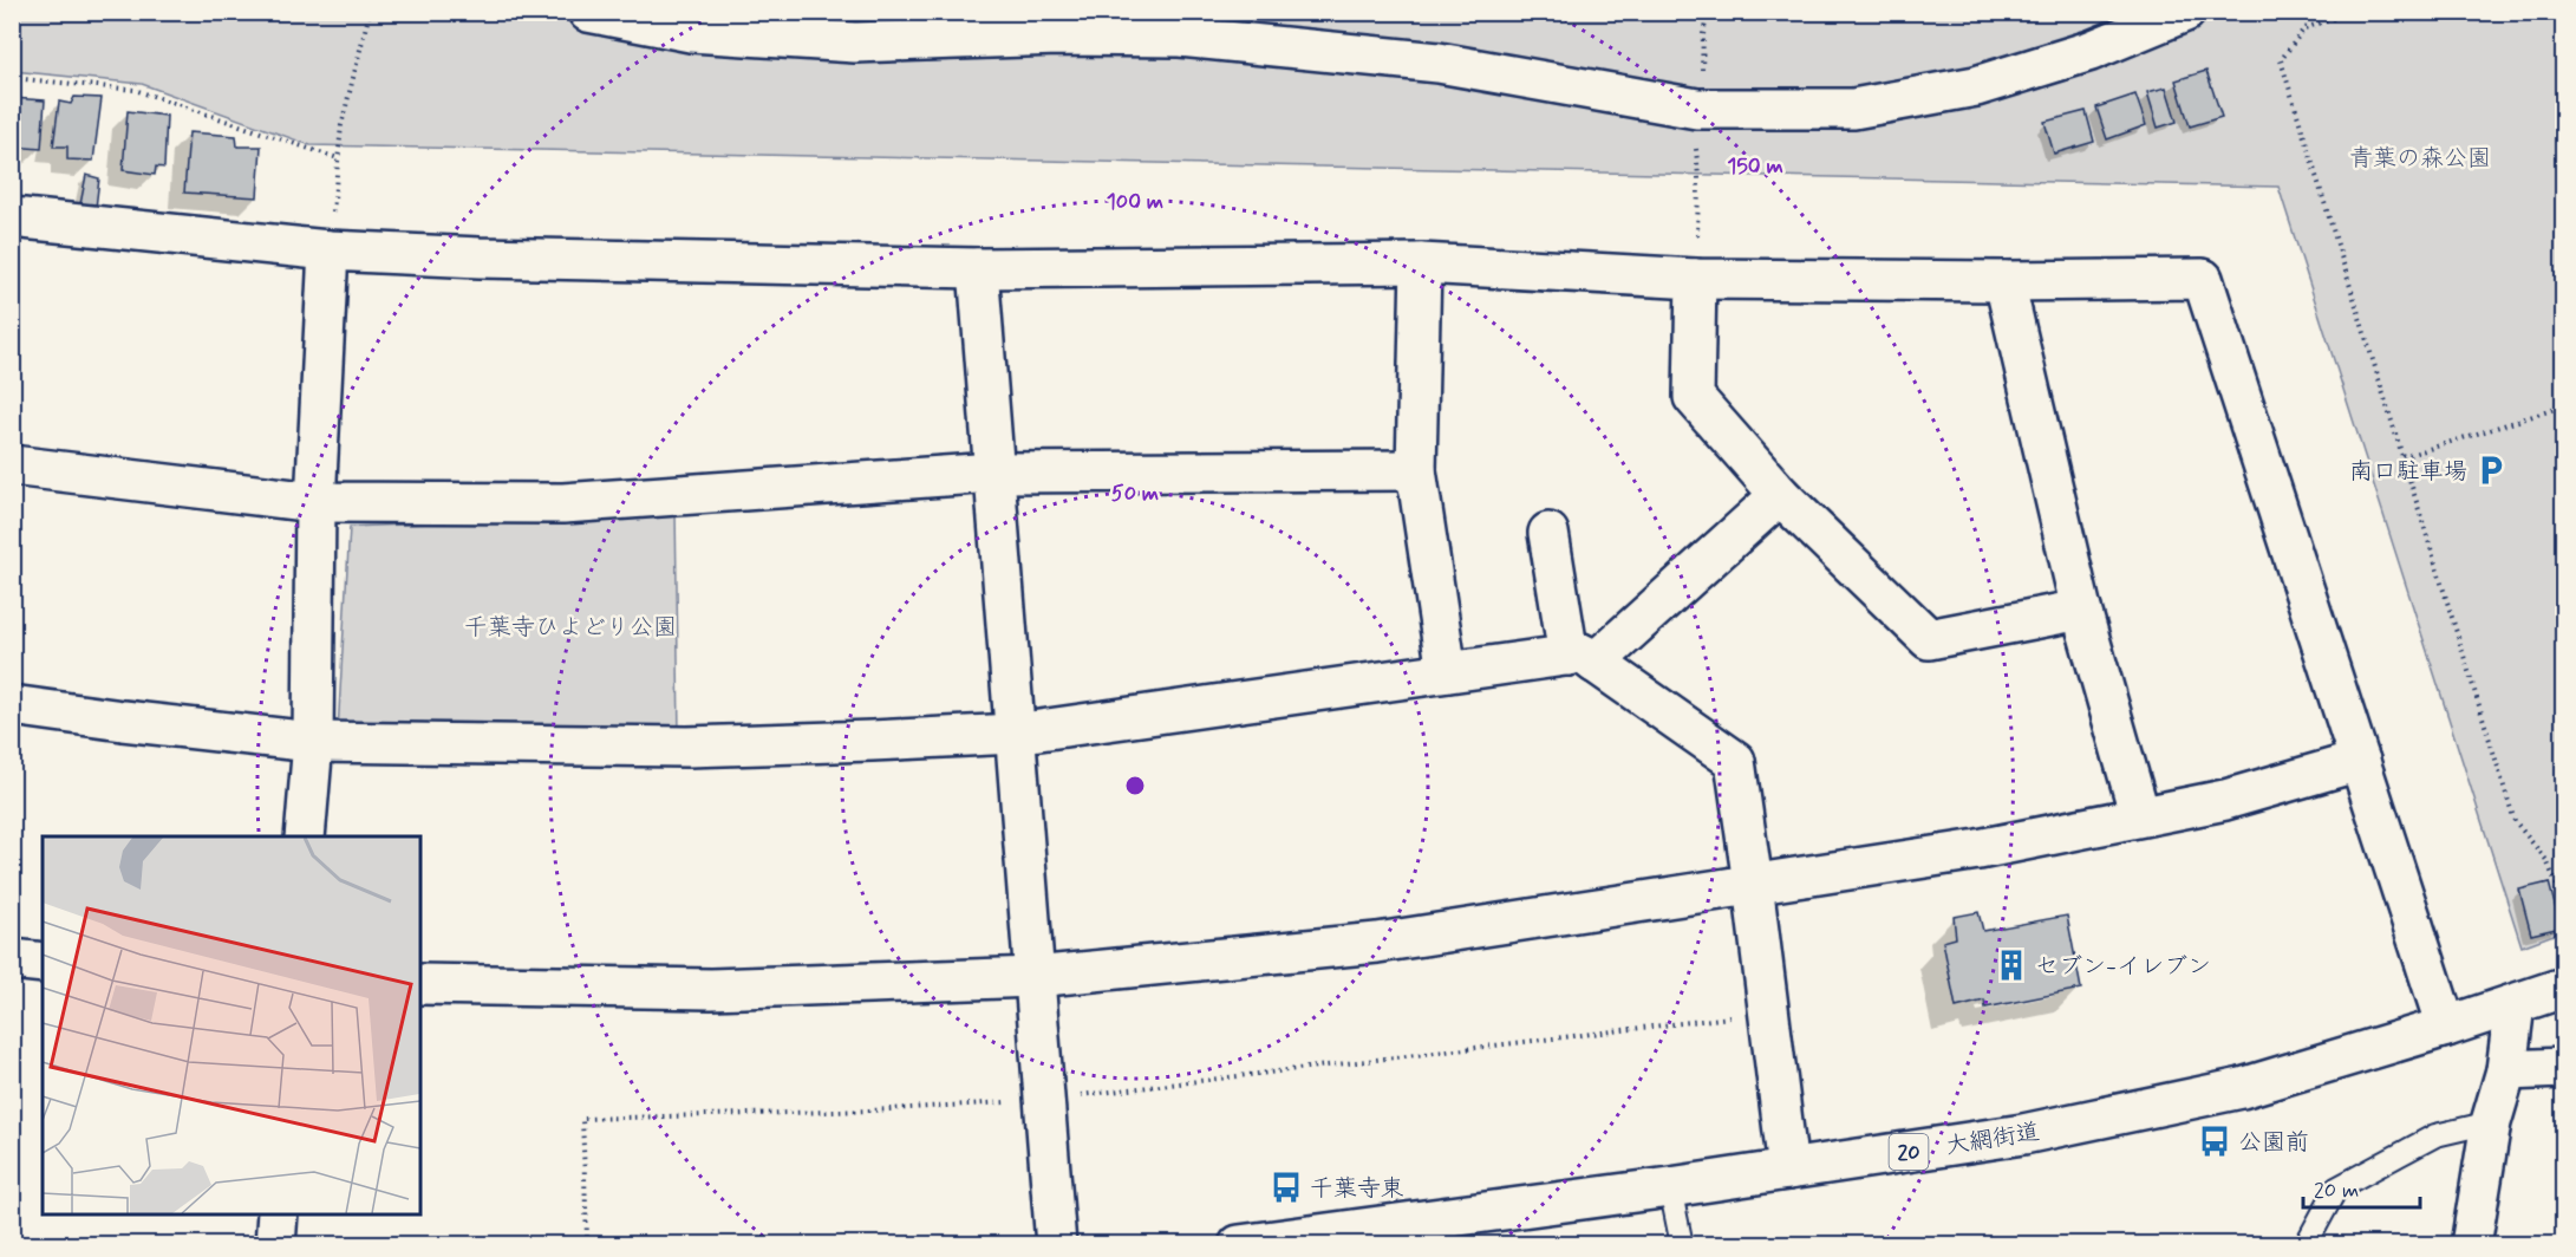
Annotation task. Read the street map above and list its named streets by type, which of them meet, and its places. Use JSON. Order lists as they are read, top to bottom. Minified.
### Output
{"streets":{"street":["大網街道","20"]},"parks":["青葉の森公園","千葉寺ひよどり公園"],"places":{"parking":["南口駐車場"],"building":["セブン-イレブン"],"bus stop":["公園前","千葉寺東"]},"scale_bar":"20 m","rings":["150 m","100 m","50 m"]}
